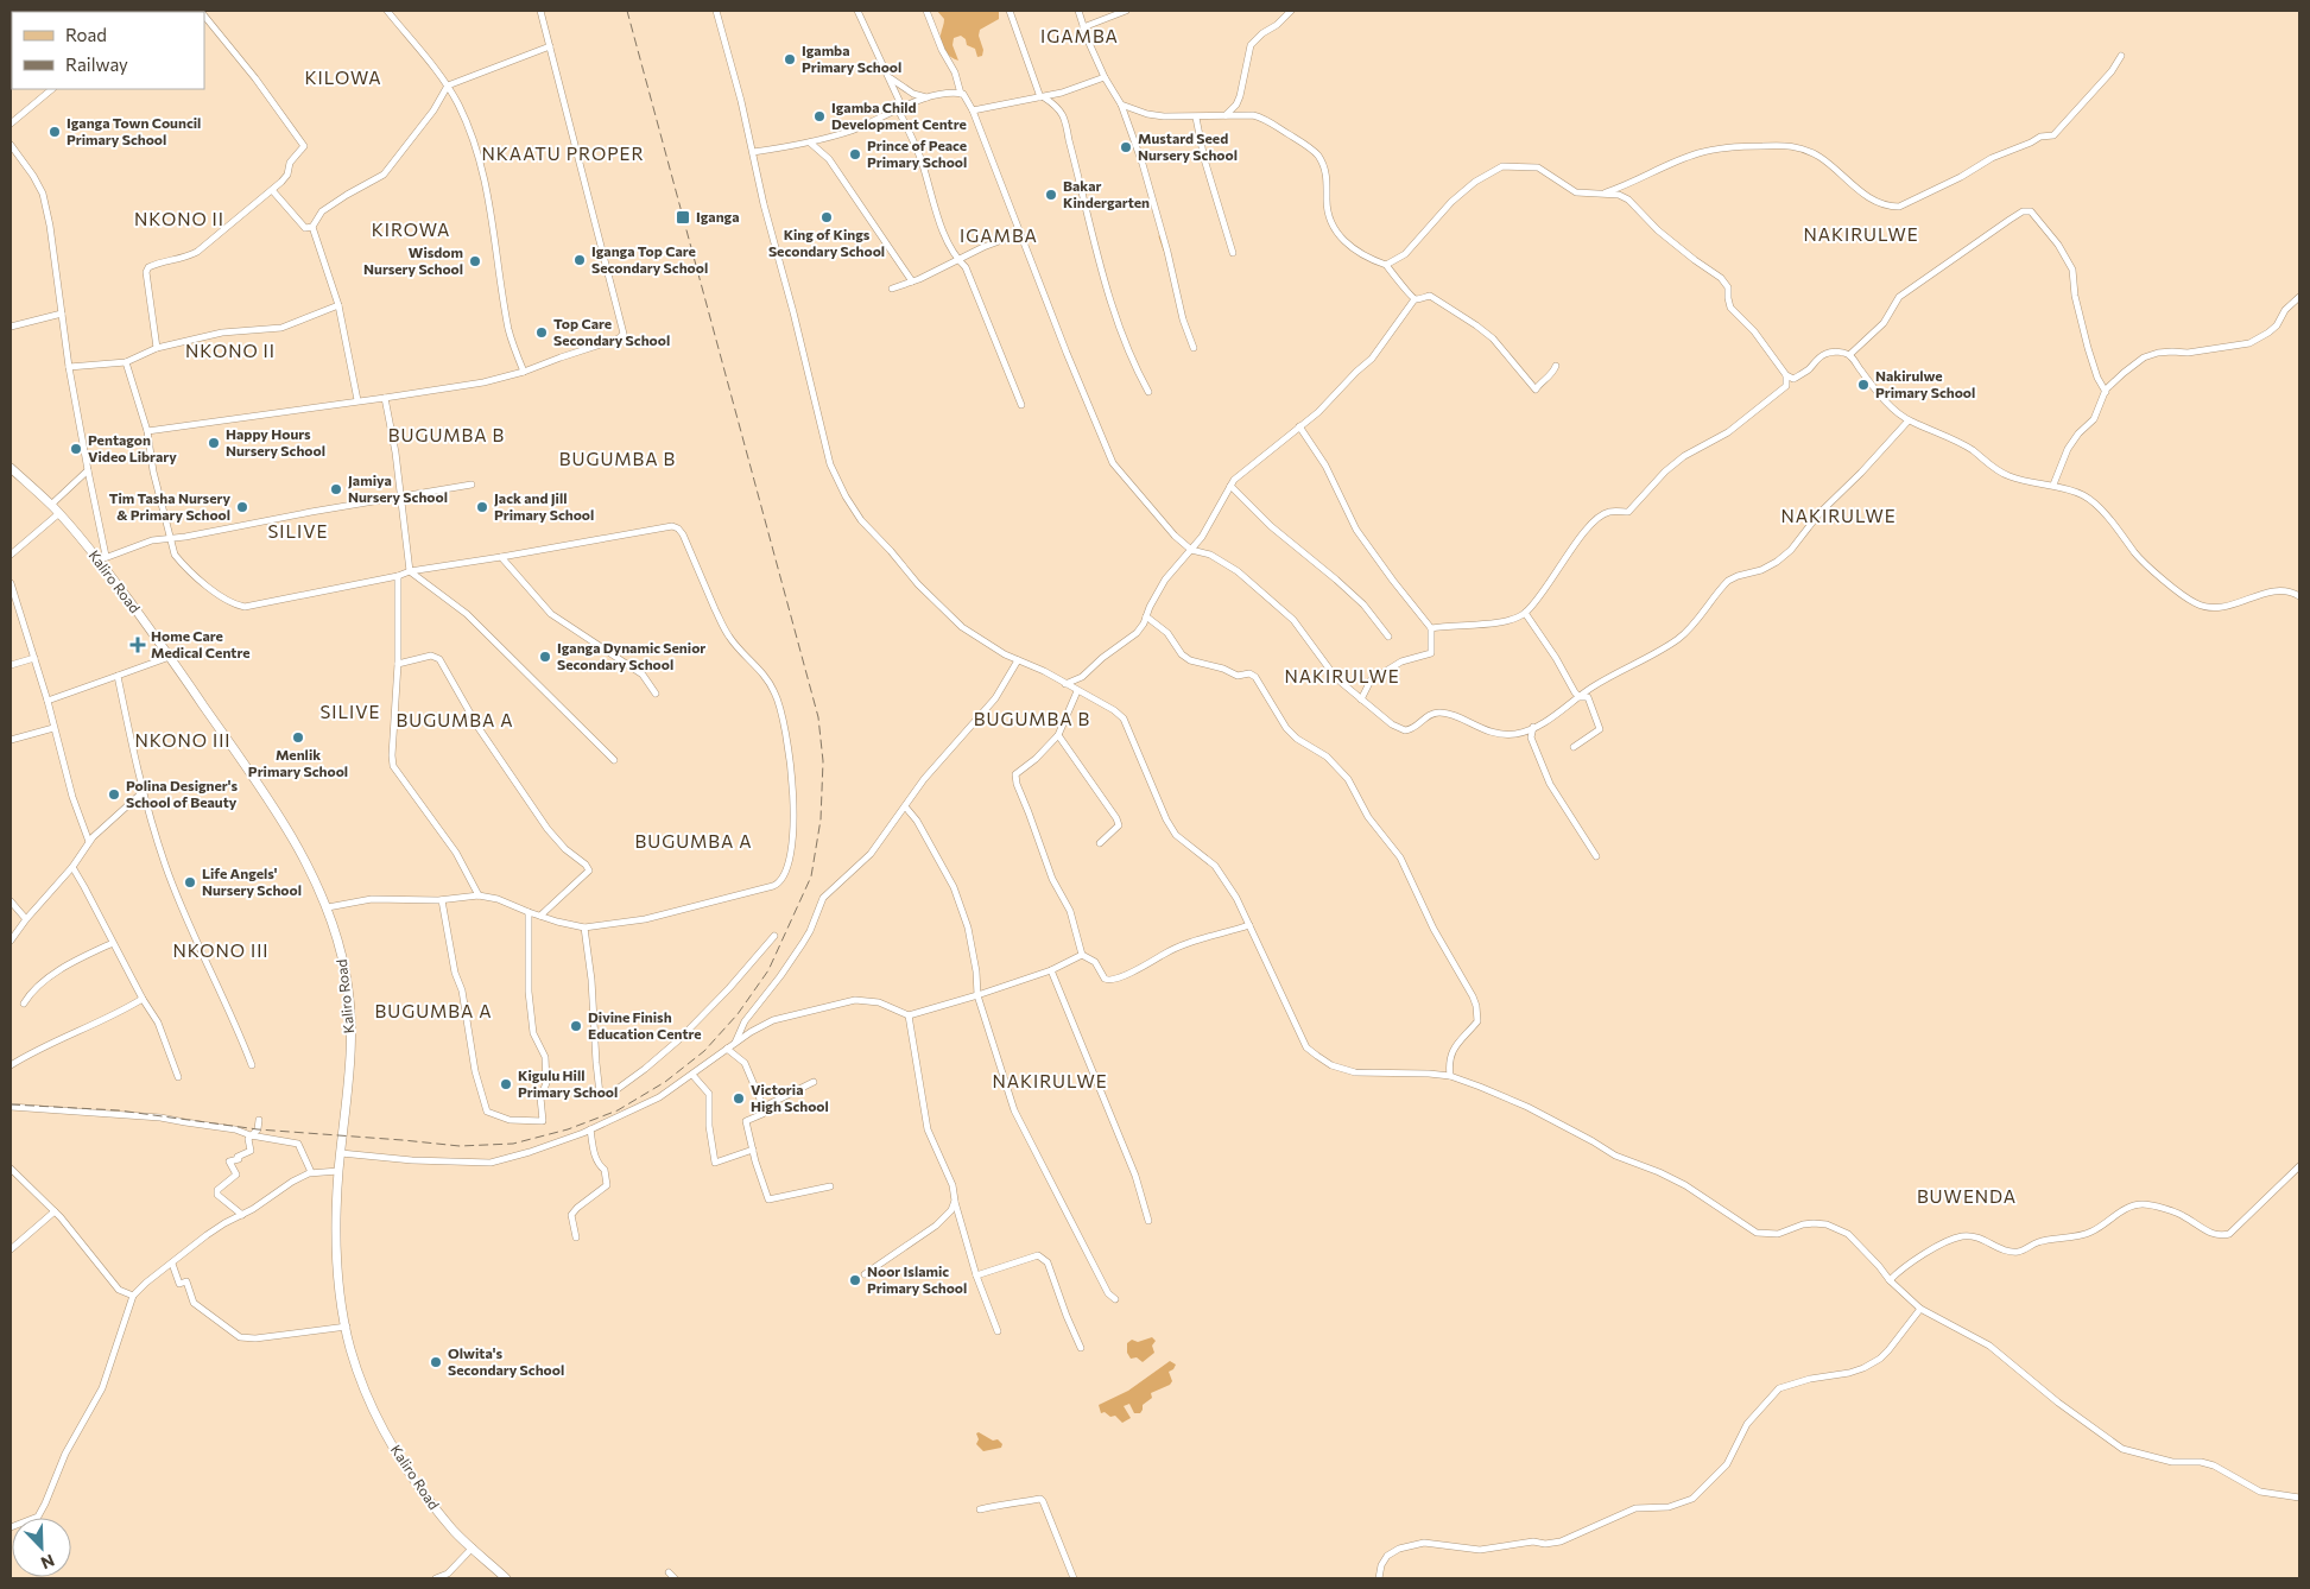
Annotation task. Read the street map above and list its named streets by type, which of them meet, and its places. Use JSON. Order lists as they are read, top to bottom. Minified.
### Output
{"streets":{"main road":["Kaliro Road"]},"districts":["IGAMBA","KILOWA","NKAATU PROPER","NKONO II","KIROWA","NAKIRULWE","IGAMBA","NKONO II","BUGUMBA B","BUGUMBA B","NAKIRULWE","SILIVE","NAKIRULWE","SILIVE","BUGUMBA B","BUGUMBA A","NKONO III","BUGUMBA A","NKONO III","BUGUMBA A","NAKIRULWE","BUWENDA"],"places":{"other":["Igamba Primary School","Igamba Child Development Centre","Iganga Town Council Primary School","Mustard Seed Nursery School","Prince of Peace Primary School","Bakar Kindergarten","King of Kings Secondary School","Iganga Top Care Secondary School","Wisdom Nursery School","Top Care Secondary School","Nakirulwe Primary School","Happy Hours Nursery School","Pentagon Video Library","Jamiya Nursery School","Tim Tasha Nursery & Primary School","Jack and Jill Primary School","Iganga Dynamic Senior Secondary School","Menlik Primary School","Polina Designer's School of Beauty","Life Angels' Nursery School","Divine Finish Education Centre","Kigulu Hill Primary School","Victoria High School","Noor Islamic Primary School","Olwita's Secondary School"],"transit":["Iganga"],"health":["Home Care Medical Centre"]},"legend":["Road","Railway"],"north":"bottom right"}
